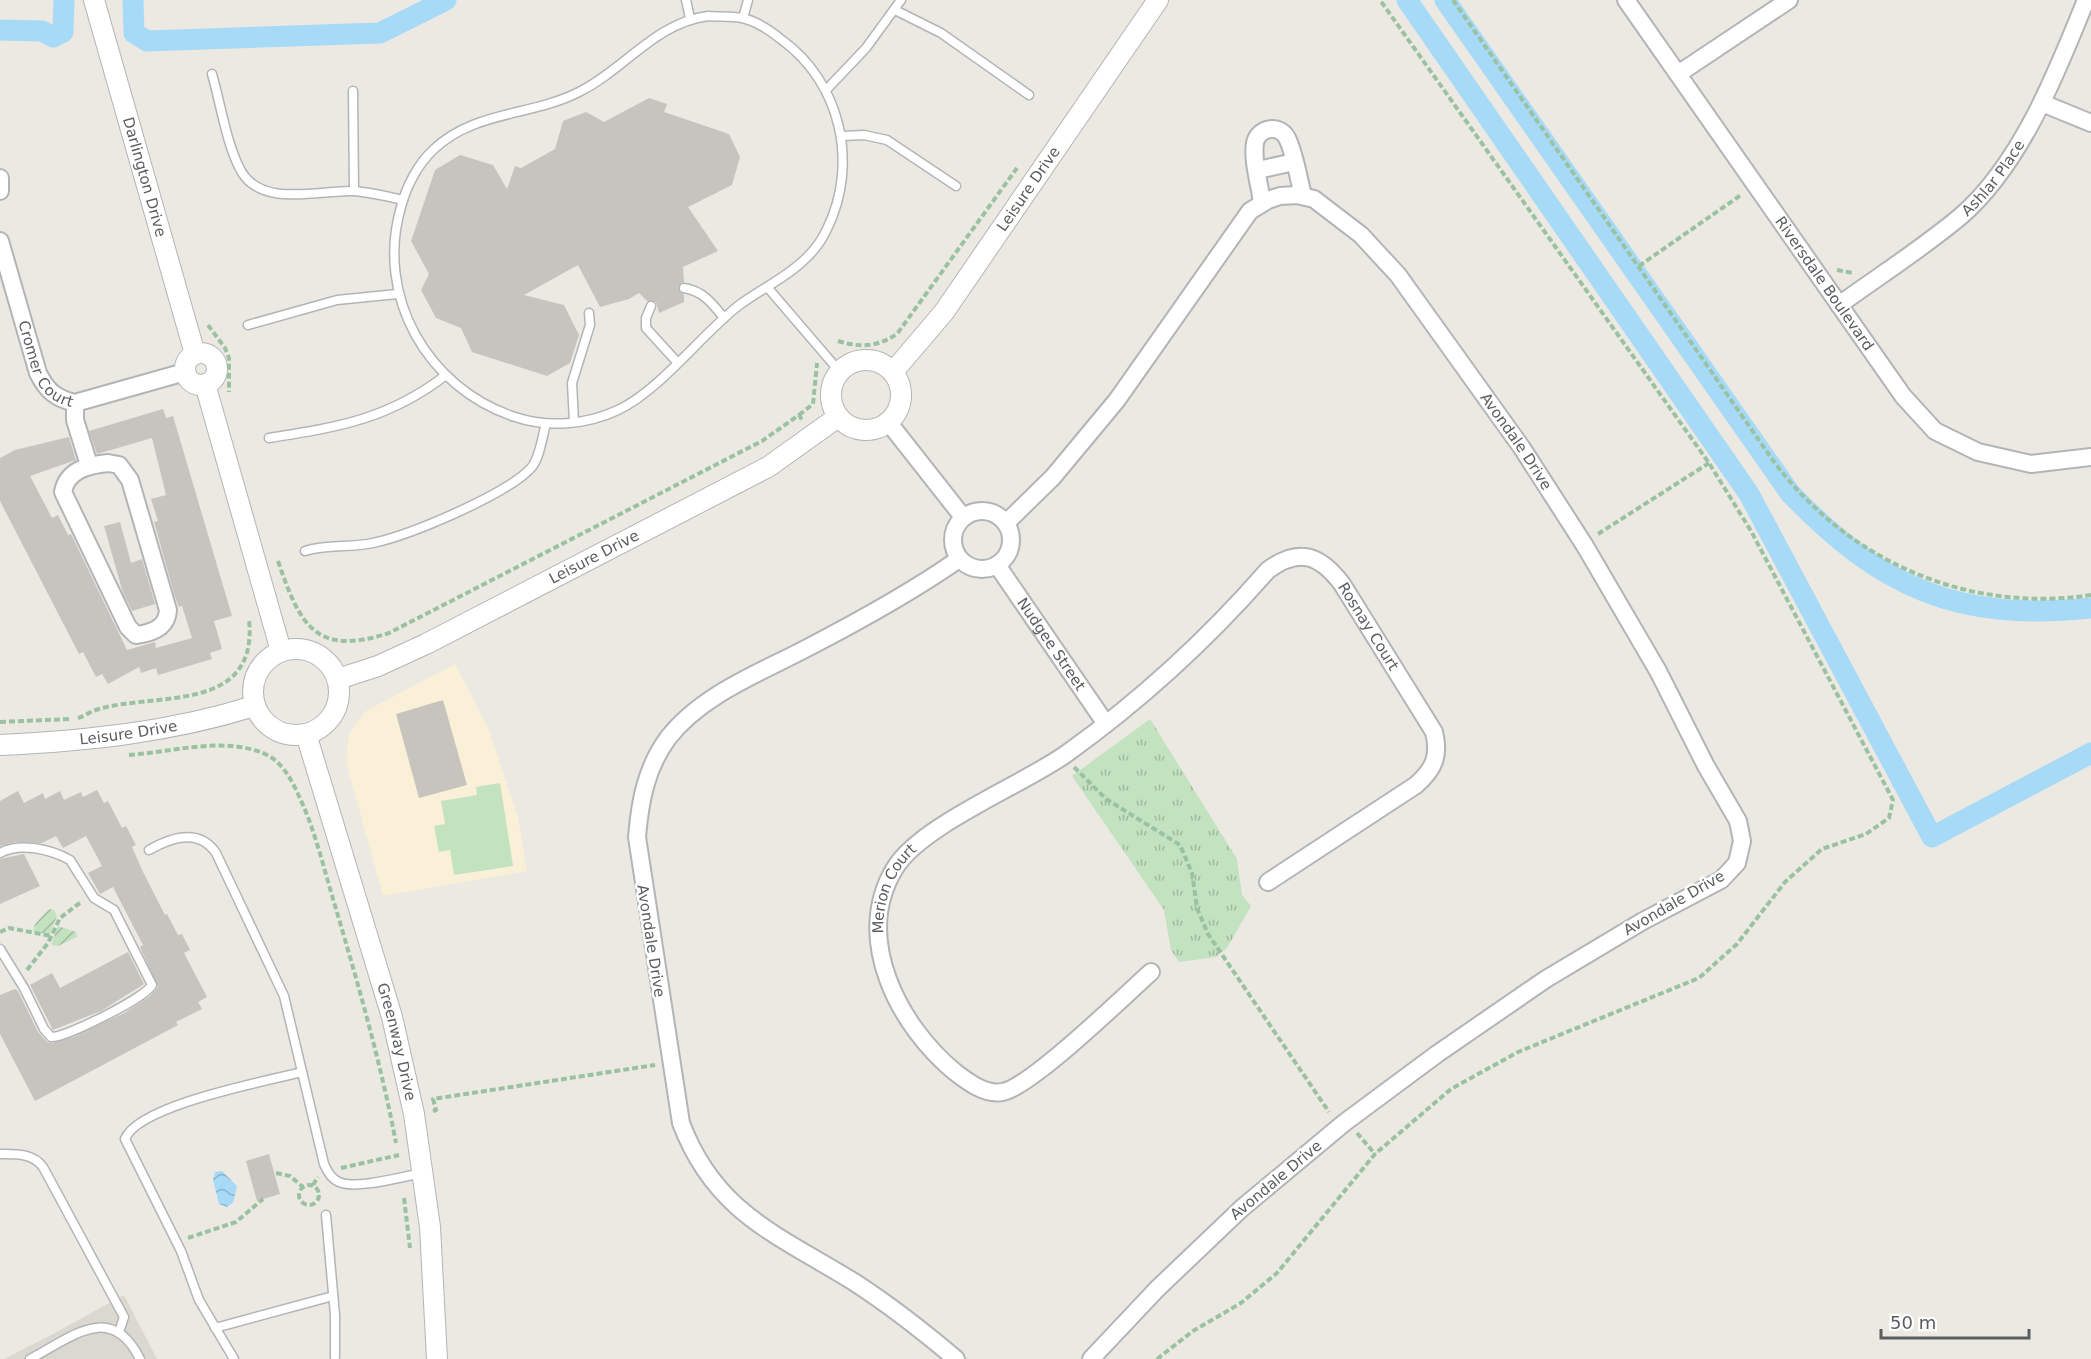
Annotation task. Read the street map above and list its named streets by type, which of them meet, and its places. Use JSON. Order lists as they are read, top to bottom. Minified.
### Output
{"streets":{"street":["Ashlar Place","Darlington Drive","Leisure Drive","Riversdale Boulevard","Cromer Court","Avondale Drive","Rosnay Court","Nudgee Street","Merion Court","Greenway Drive"]},"crossings":[["Ashlar Place","Riversdale Boulevard"],["Darlington Drive","Cromer Court"],["Leisure Drive","Greenway Drive"],["Avondale Drive","Nudgee Street"],["Rosnay Court","Nudgee Street"],["Rosnay Court","Merion Court"],["Nudgee Street","Merion Court"]],"scale_bar":"50 m"}
